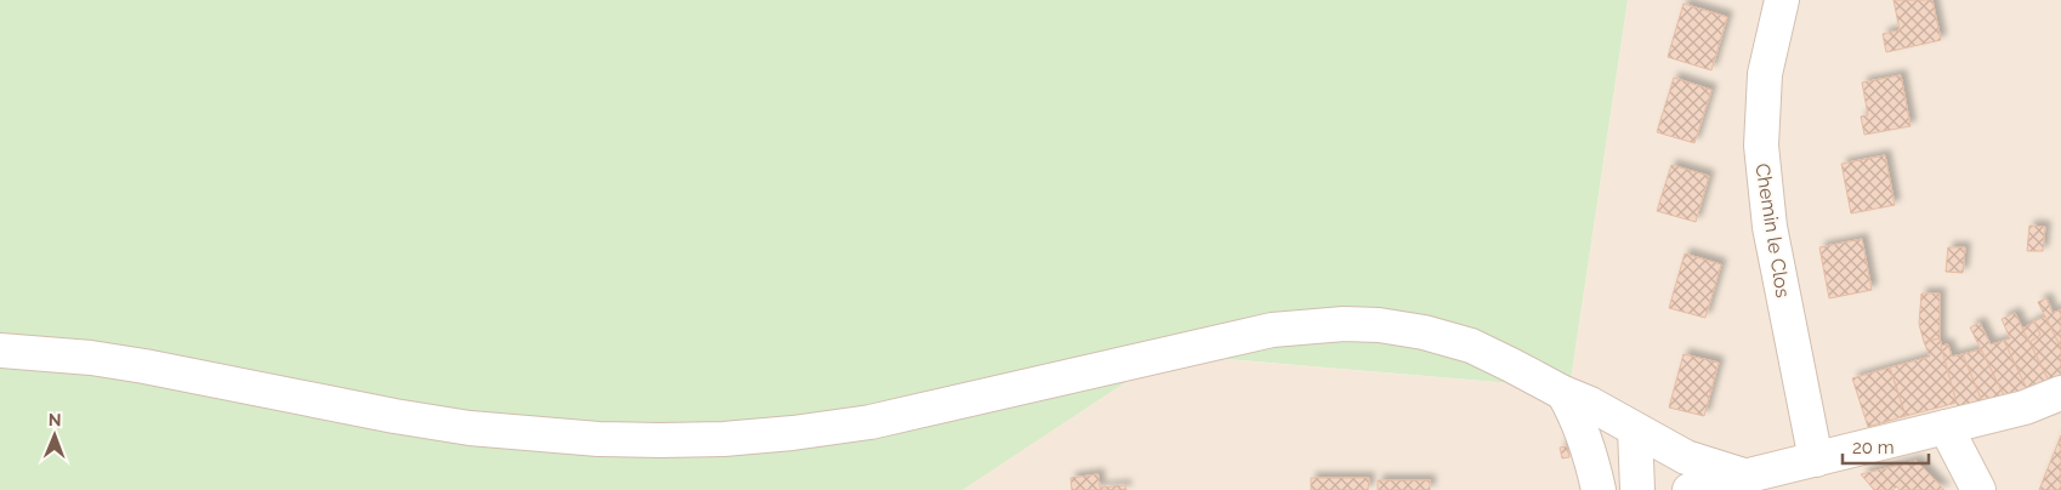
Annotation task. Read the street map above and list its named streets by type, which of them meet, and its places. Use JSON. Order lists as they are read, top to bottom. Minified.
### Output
{"streets":{"street":["Chemin le Clos"]},"scale_bar":"20 m","north":"top"}
